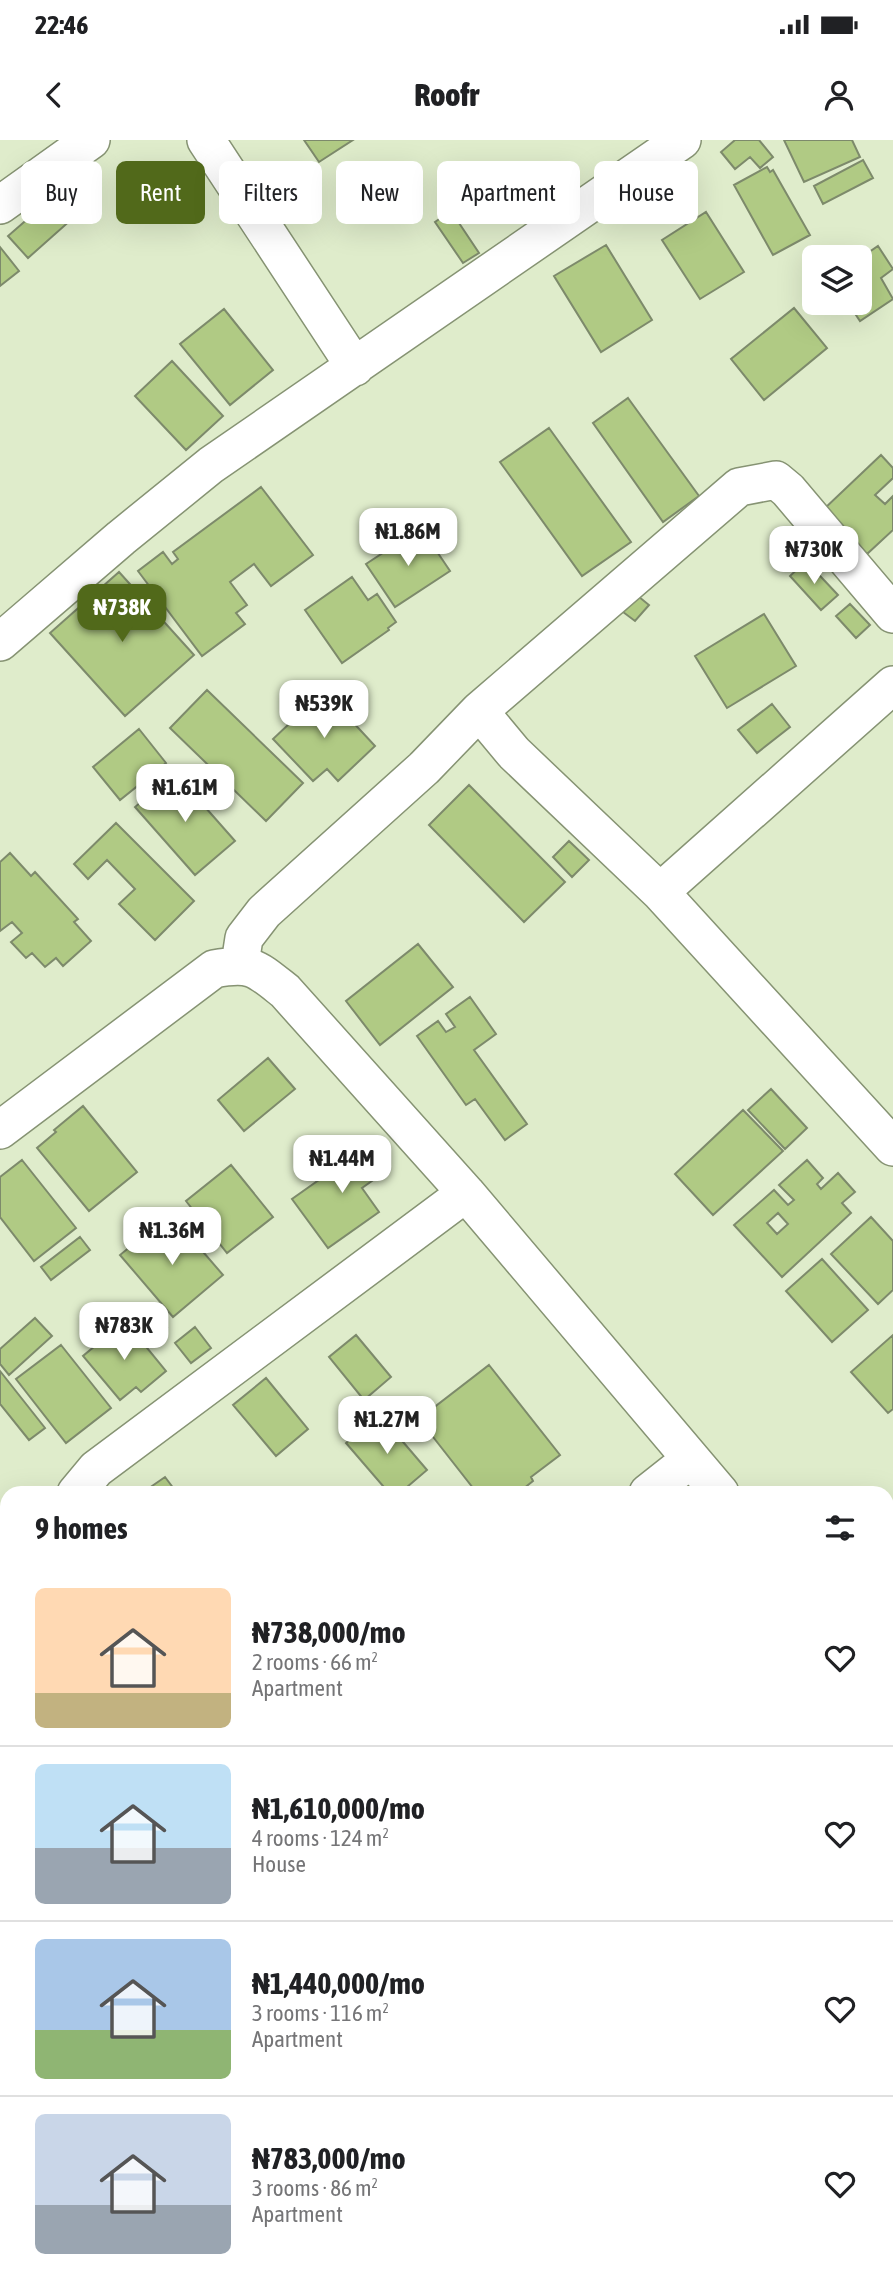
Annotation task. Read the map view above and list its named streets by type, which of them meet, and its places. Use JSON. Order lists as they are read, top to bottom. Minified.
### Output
{"page":{"status":"22:46","header":"Roofr","chip":["Buy","Rent","Filters","New","Apartment","House"],"price":["₦1.86M","₦730K","₦738K","₦539K","₦1.61M","₦1.44M","₦1.36M","₦783K","₦1.27M"],"heading":"9 homes","list":[{"name":"₦738,000/mo","note":"2 rooms · 66 m² · Apartment"},{"name":"₦1,610,000/mo","note":"4 rooms · 124 m² · House"},{"name":"₦1,440,000/mo","note":"3 rooms · 116 m² · Apartment"},{"name":"₦783,000/mo","note":"3 rooms · 86 m² · Apartment"}]}}
